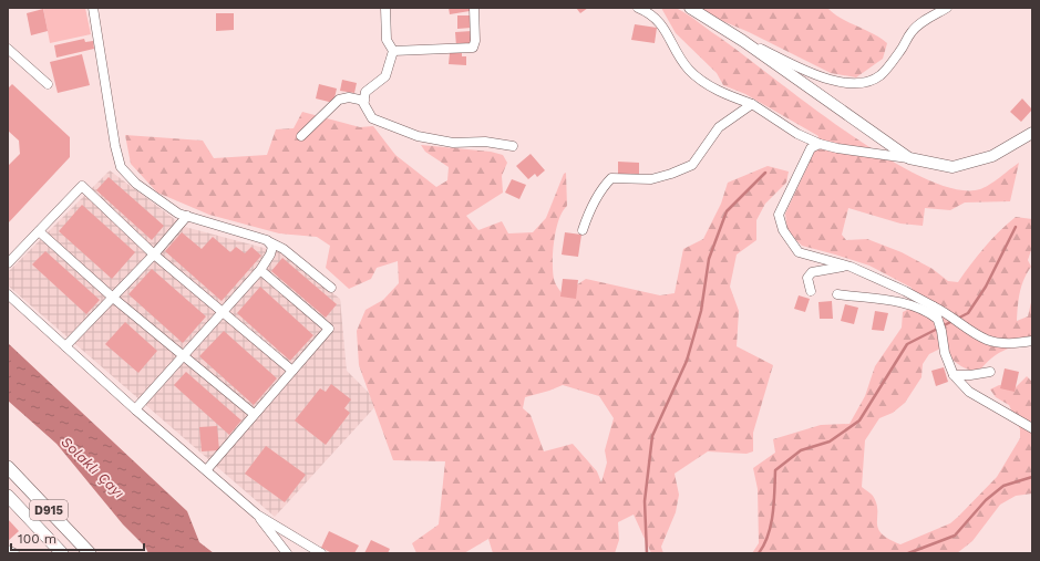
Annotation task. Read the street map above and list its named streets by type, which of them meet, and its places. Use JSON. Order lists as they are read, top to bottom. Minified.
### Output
{"streets":{"highway":["D915"]},"water":["Solaklı Çayı"],"scale_bar":"100 m"}
